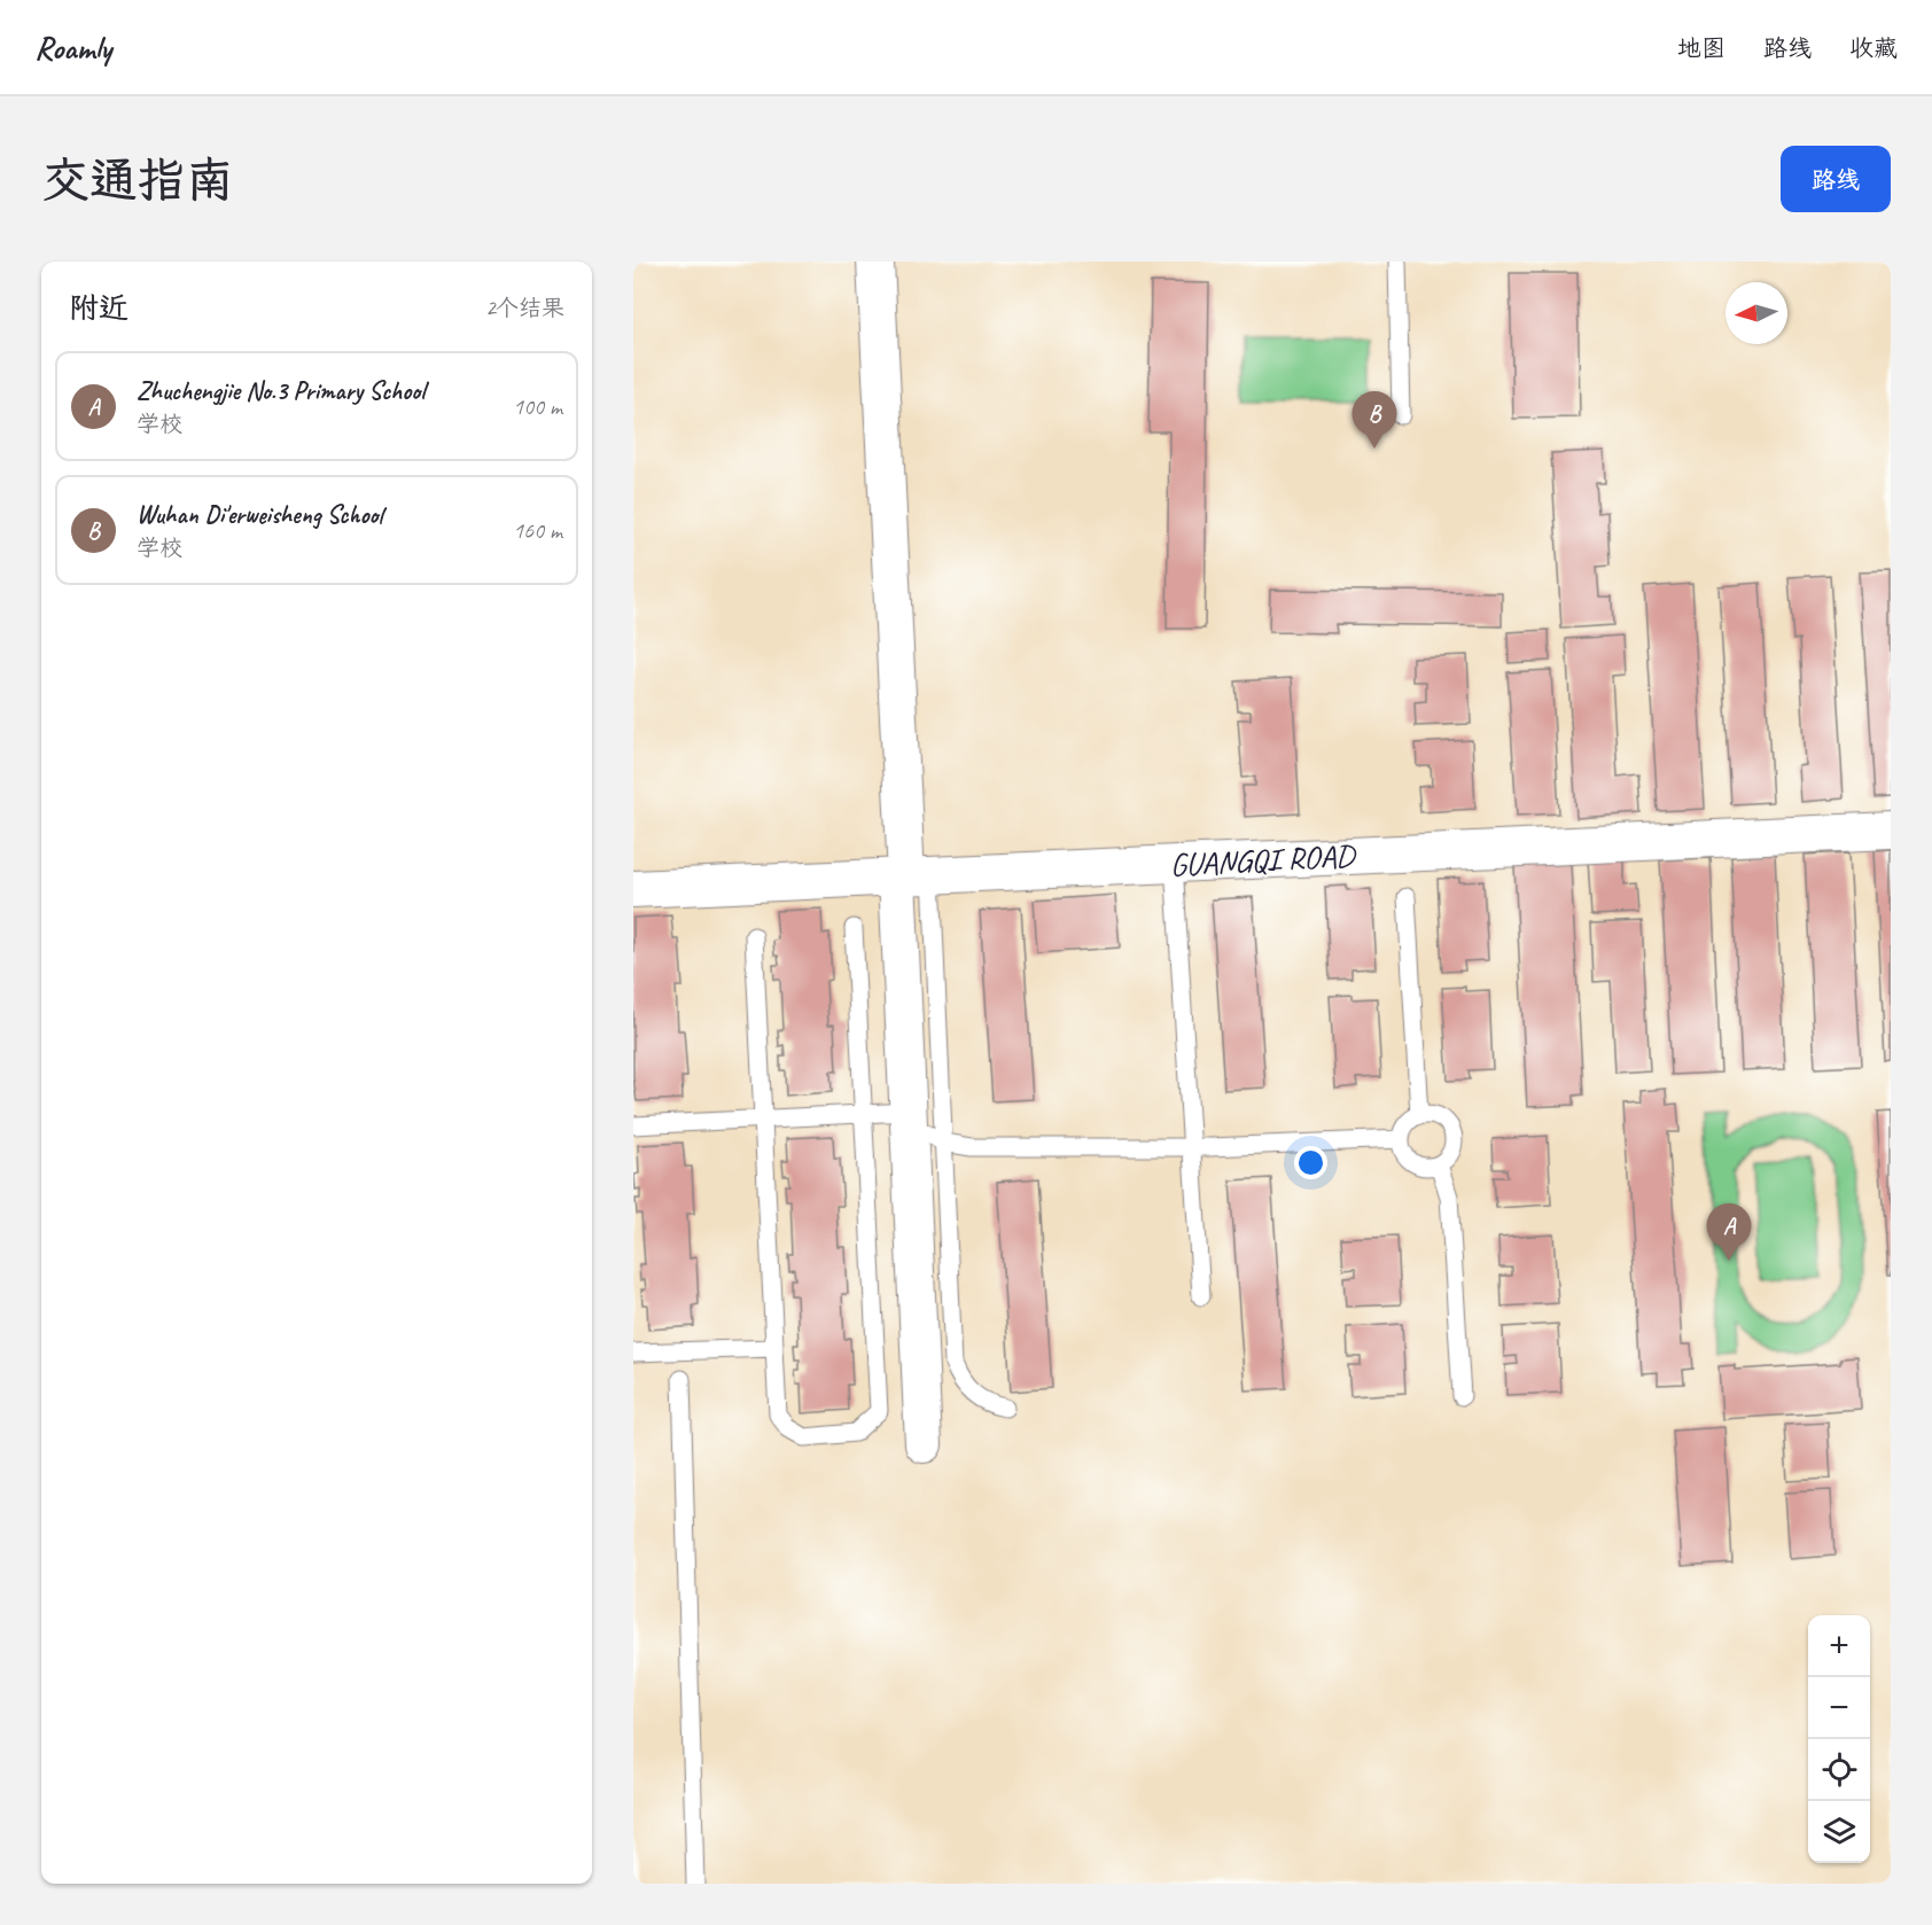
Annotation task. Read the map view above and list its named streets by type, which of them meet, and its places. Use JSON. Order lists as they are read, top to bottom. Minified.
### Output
{"streets":{"street":["GUANGQI ROAD"]},"north":"left","page":{"header":"Roamly","nav":["地图","路线","收藏"],"buttons":"路线","title":"交通指南","heading":["附近","2个结果"],"list":[{"mark":"A","name":"Zhuchengjie No.3 Primary School","note":"学校","value":"100 m"},{"mark":"B","name":"Wuhan Di'erweisheng School","note":"学校","value":"160 m"}],"pins":["B","A"],"map_buttons":["+","−"]}}
